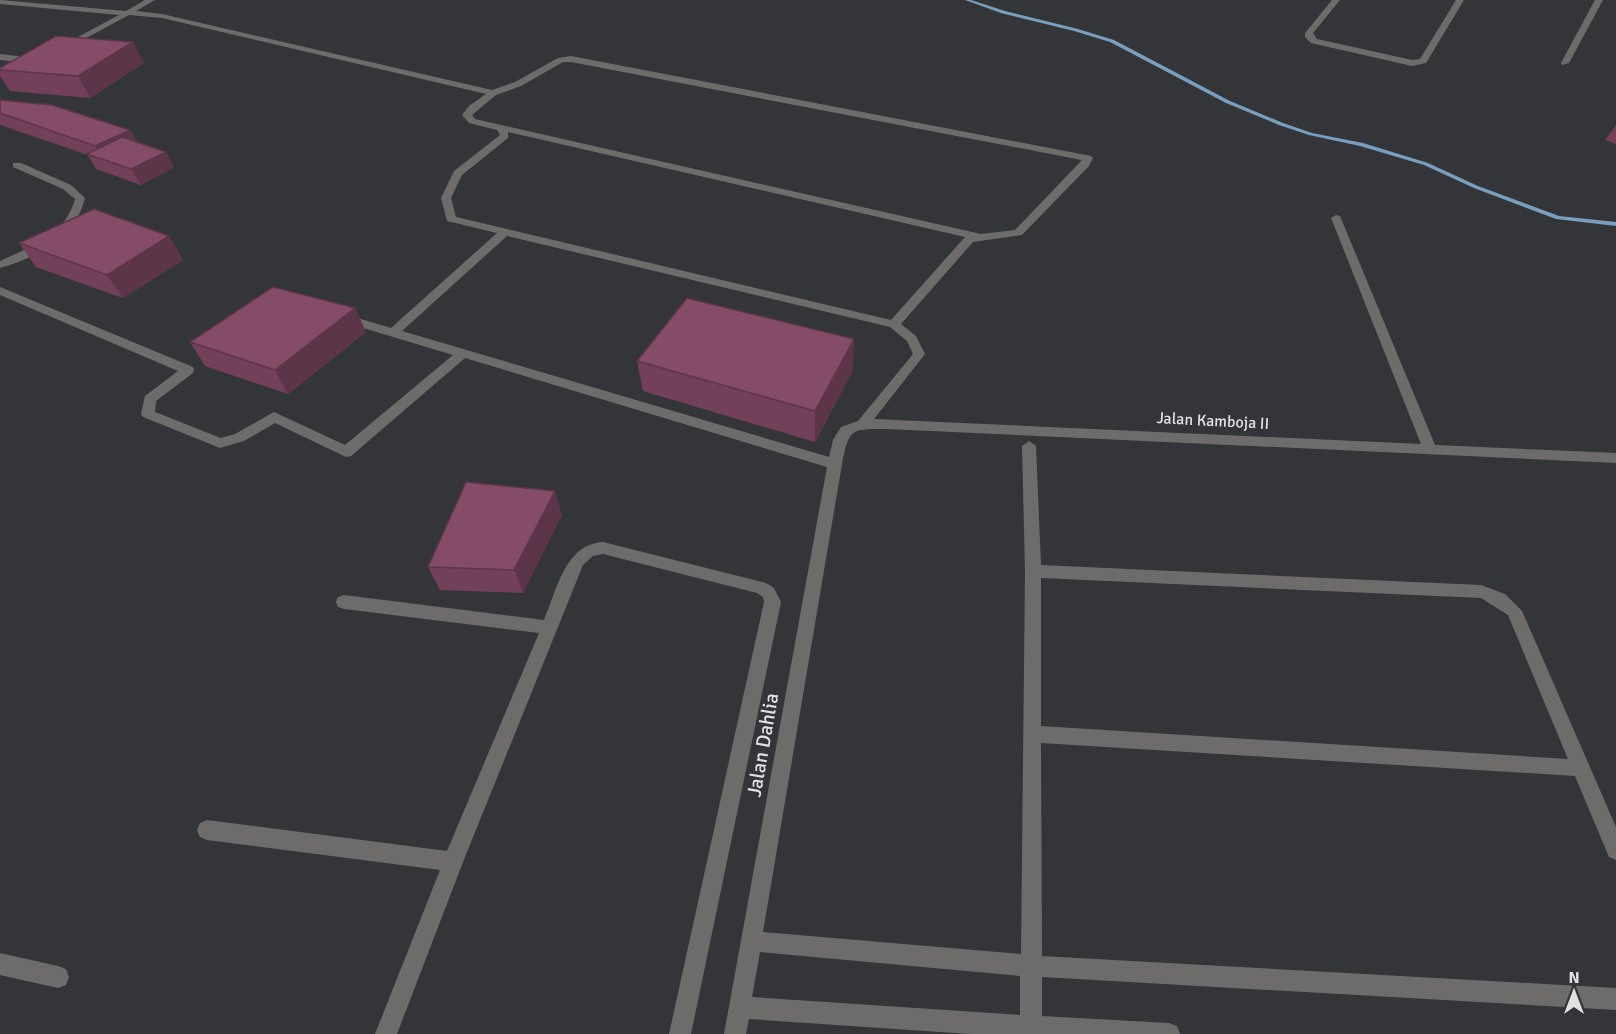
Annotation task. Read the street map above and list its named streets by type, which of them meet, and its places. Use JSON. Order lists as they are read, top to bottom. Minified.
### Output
{"streets":{"street":["Jalan Kamboja II","Jalan Dahlia"]},"north":"top"}
